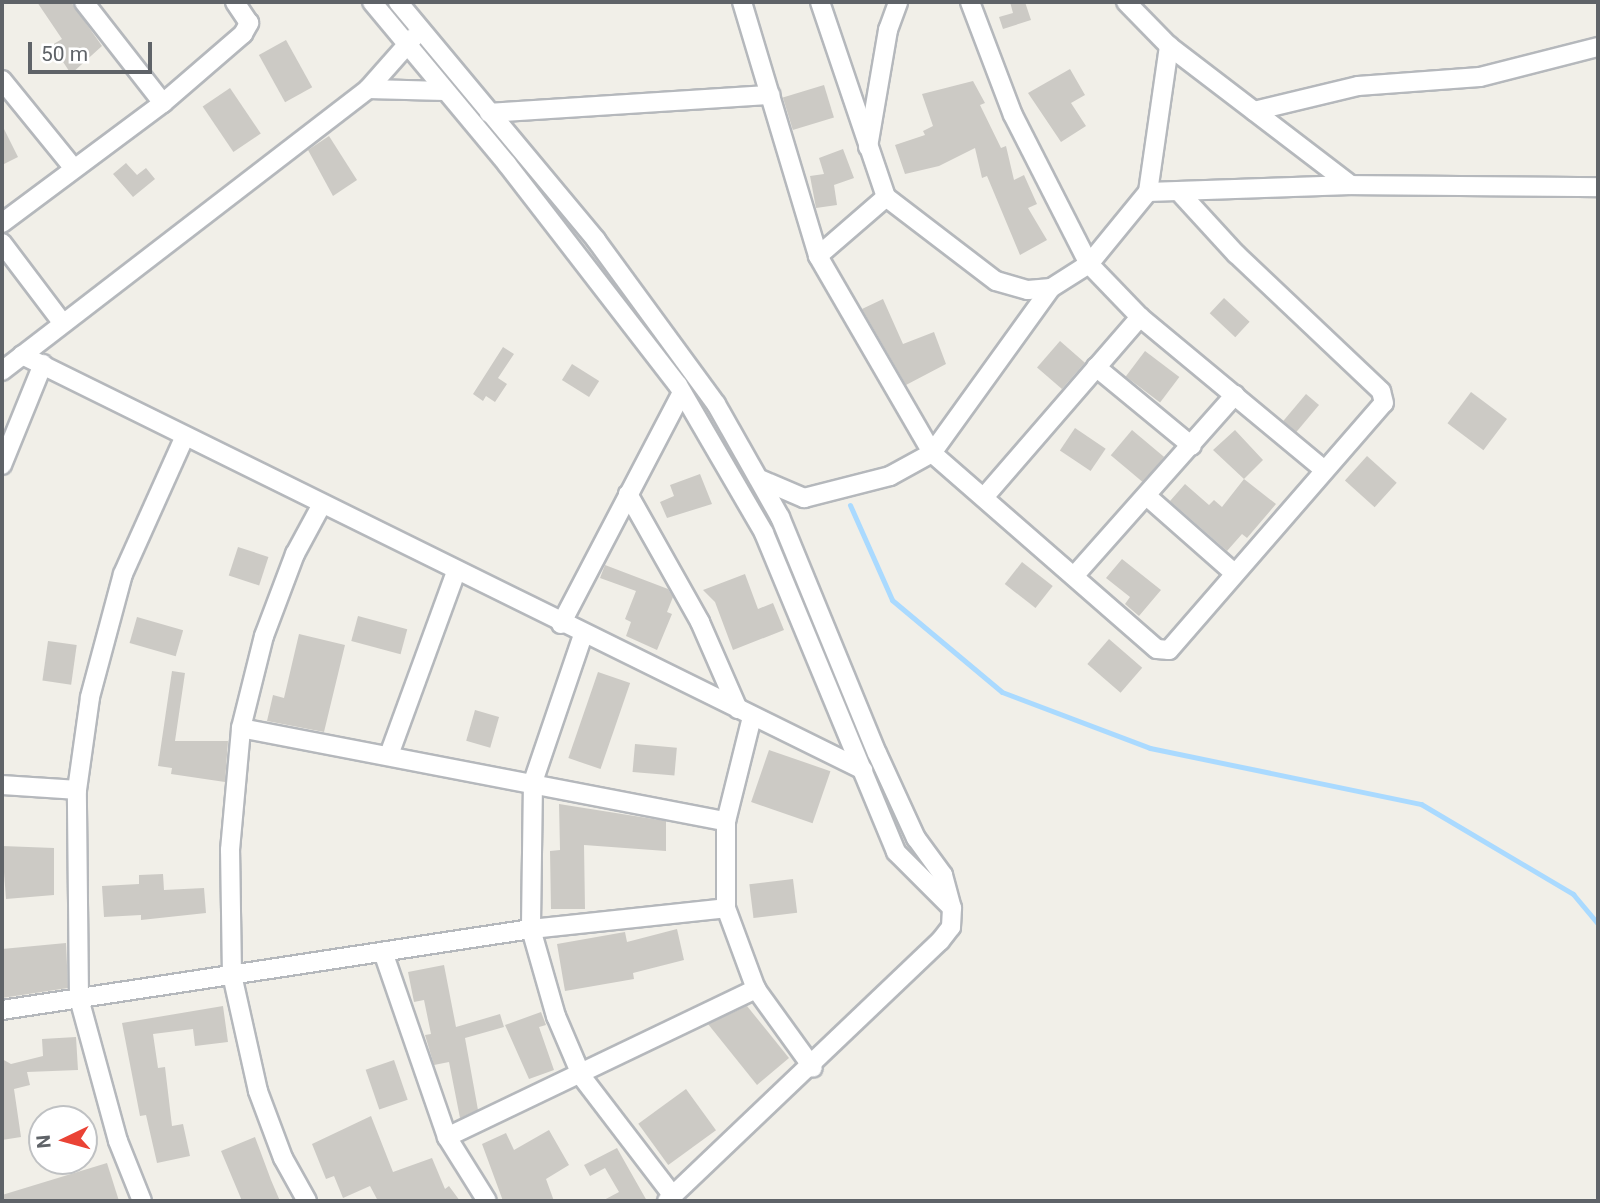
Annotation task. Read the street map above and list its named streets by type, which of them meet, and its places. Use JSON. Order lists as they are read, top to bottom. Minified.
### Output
{"scale_bar":"50 m","north":"left"}
